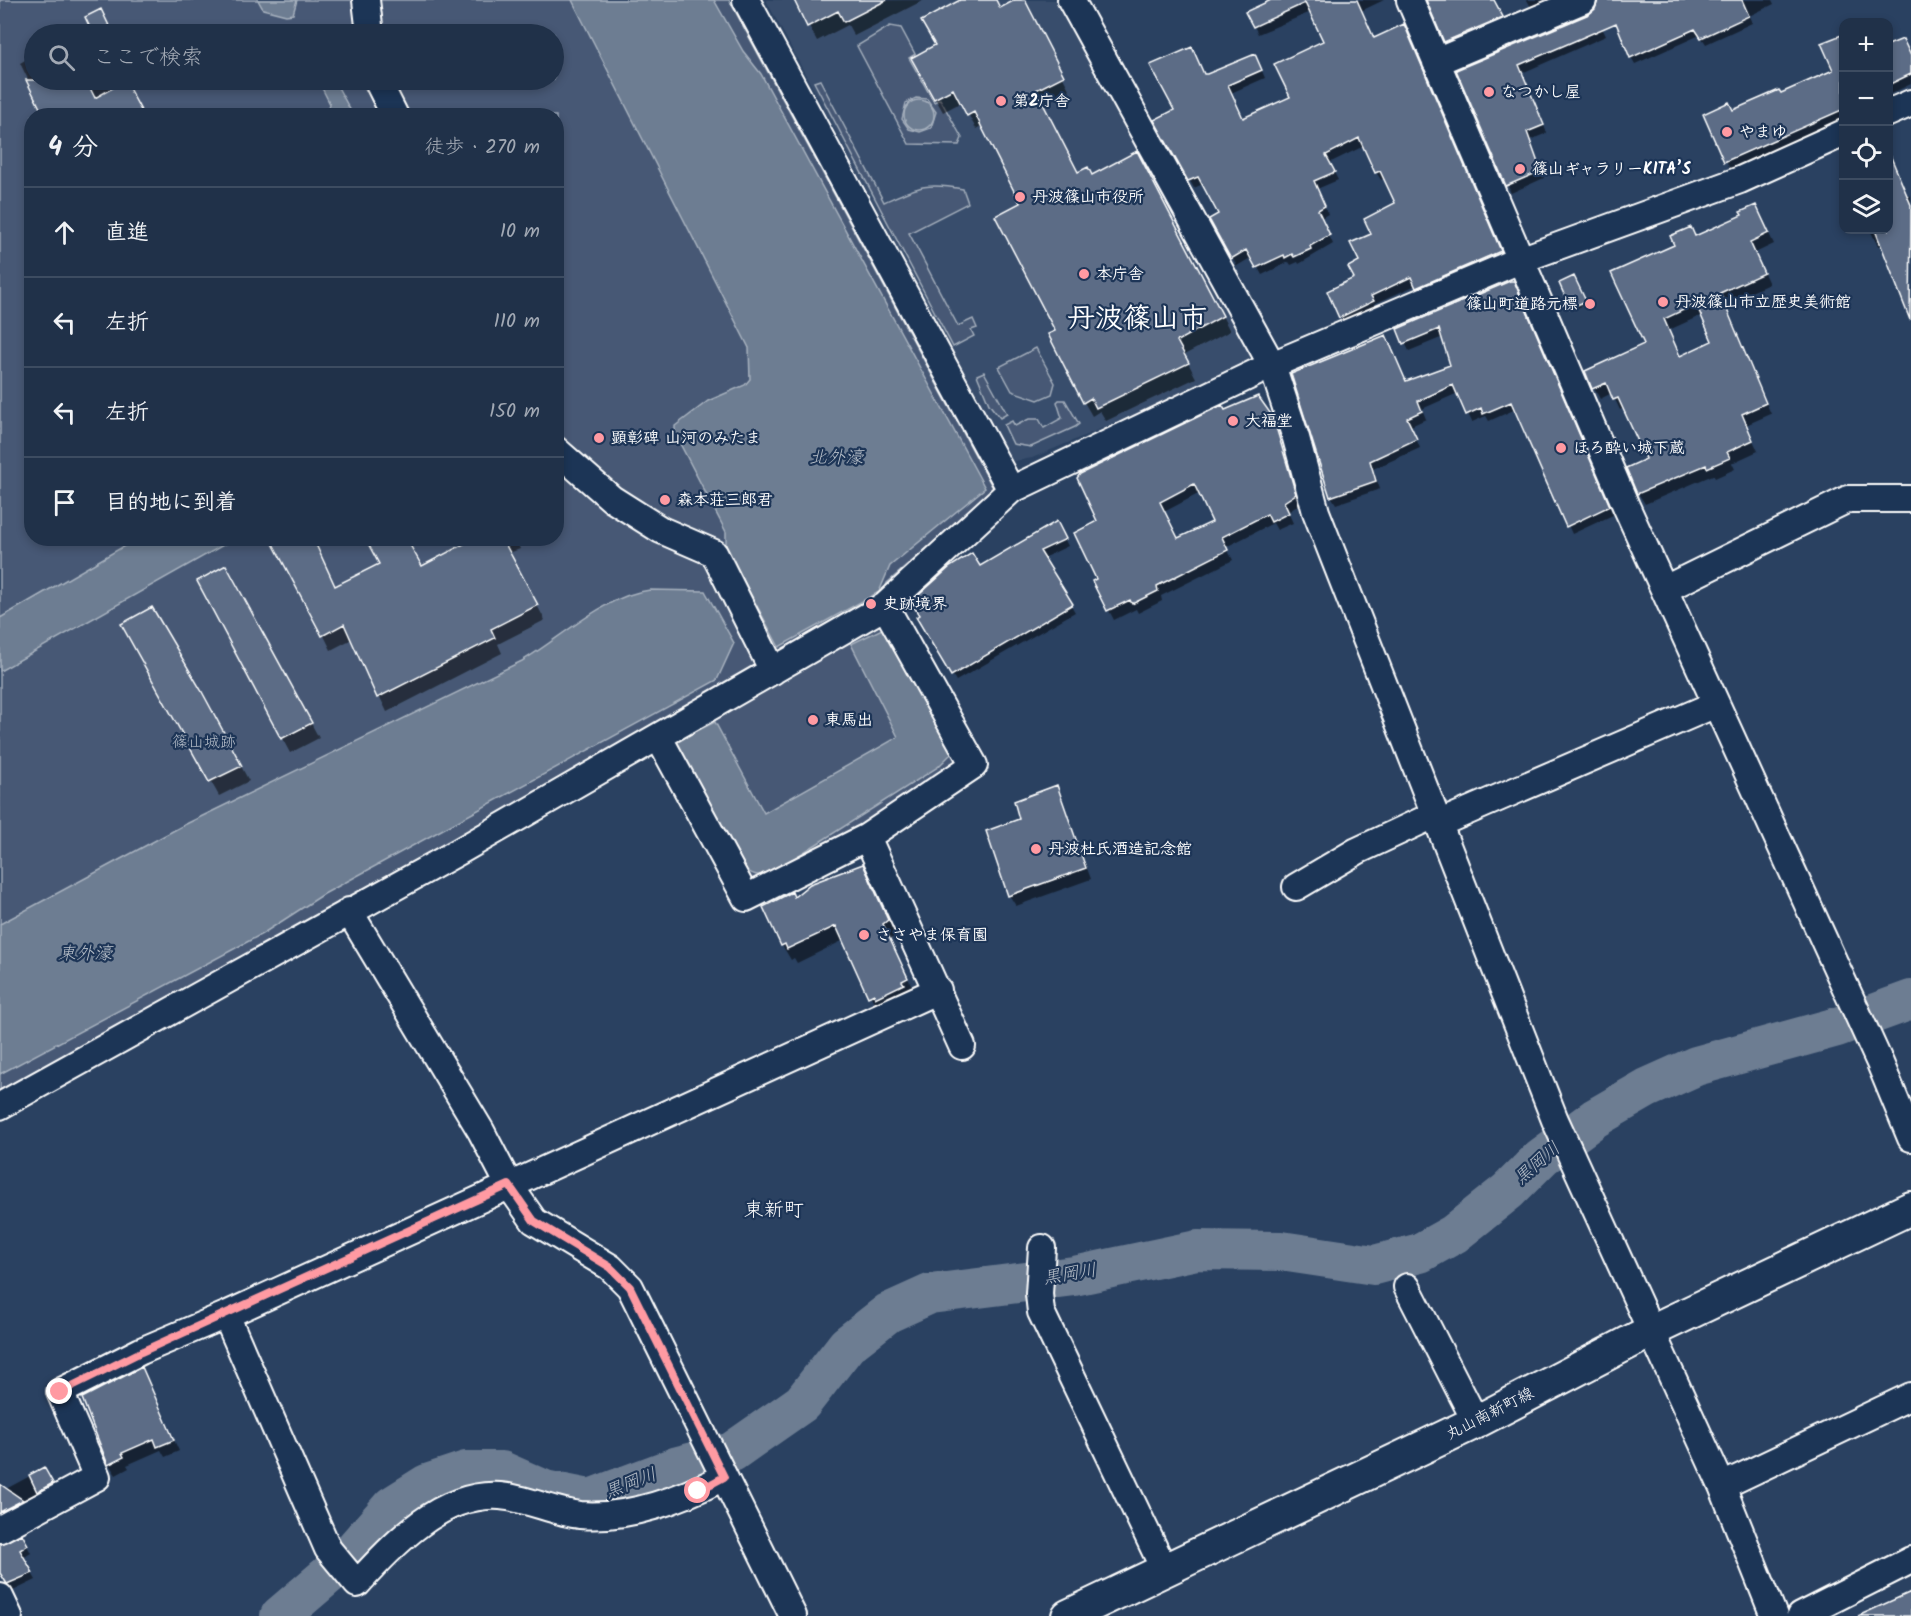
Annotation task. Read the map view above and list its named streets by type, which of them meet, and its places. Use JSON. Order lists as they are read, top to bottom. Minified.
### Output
{"streets":{"main road":["丸山南新町線"]},"districts":["丹波篠山市","東新町"],"water":["北外濠","東外濠","黒岡川"],"parks":["篠山城跡"],"places":["なつかし屋","第2庁舎","やまゆ","篠山ギャラリーKITA’S","丹波篠山市役所","本庁舎","丹波篠山市立歴史美術館","篠山町道路元標","大福堂","顕彰碑 山河のみたま","ほろ酔い城下蔵","森本荘三郎君","史跡境界","東馬出","丹波杜氏酒造記念館","ささやま保育園"],"page":{"map_buttons":["+","−"],"search":"ここで検索","heading":["4 分","徒歩 · 270 m"],"list":[["直進","10 m"],["左折","110 m"],["左折","150 m"],"目的地に到着"]}}
